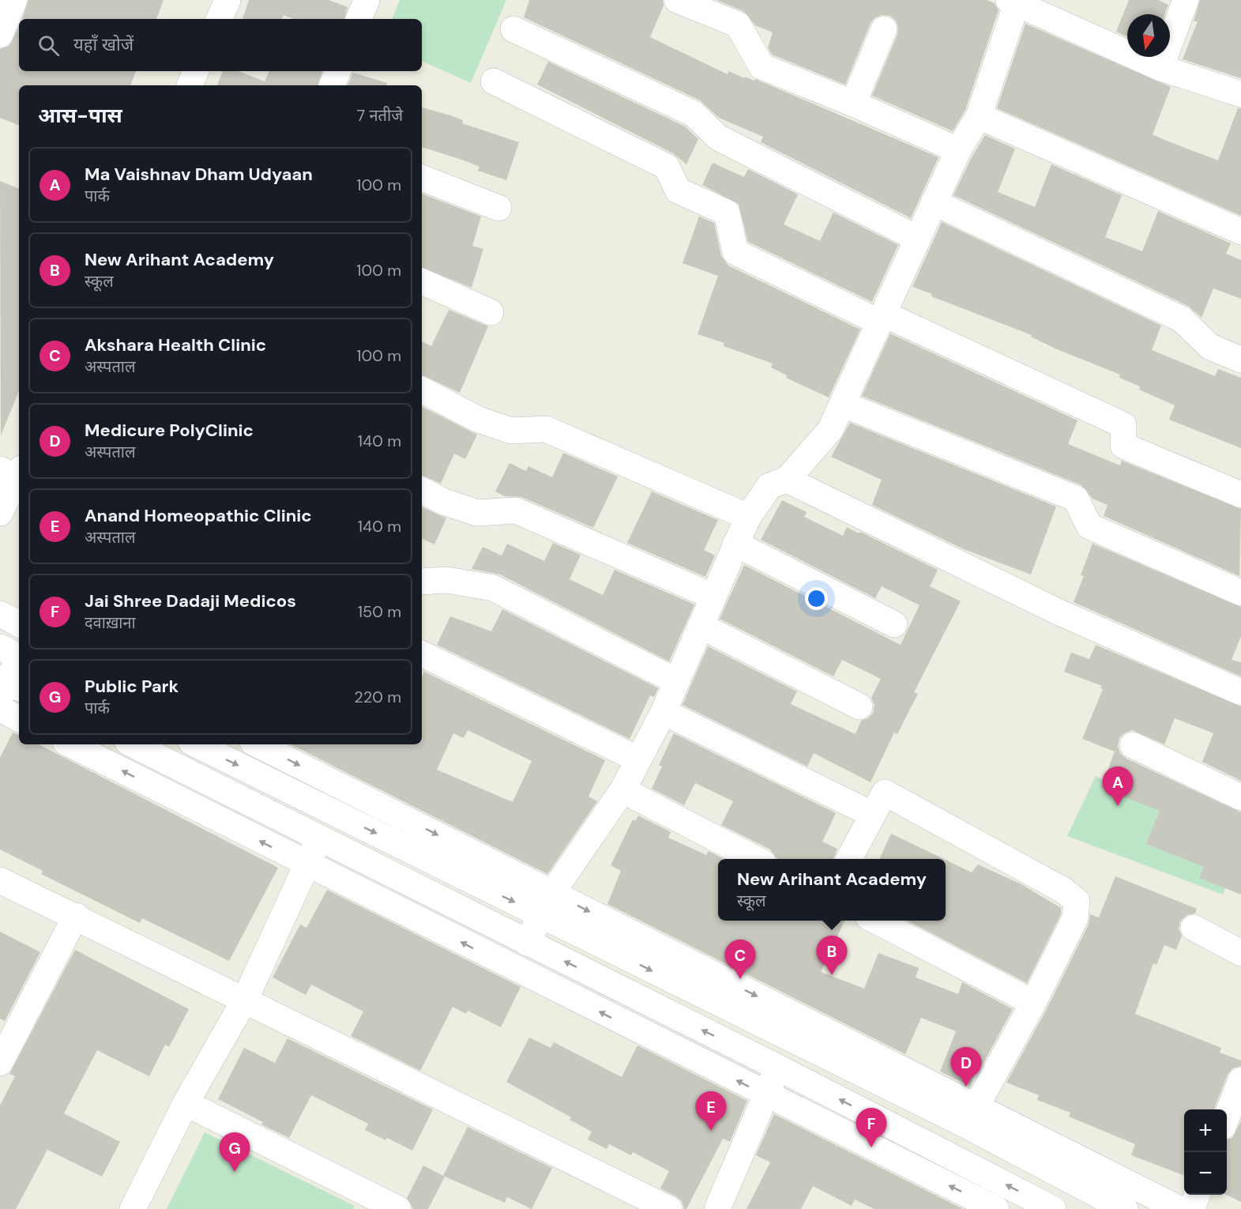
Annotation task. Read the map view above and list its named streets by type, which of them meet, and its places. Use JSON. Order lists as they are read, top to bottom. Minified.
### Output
{"north":"bottom","page":{"search":"यहाँ खोजें","heading":["आस-पास","7 नतीजे"],"list":[{"mark":"A","name":"Ma Vaishnav Dham Udyaan","note":"पार्क","value":"100 m"},{"mark":"B","name":"New Arihant Academy","note":"स्कूल","value":"100 m"},{"mark":"C","name":"Akshara Health Clinic","note":"अस्पताल","value":"100 m"},{"mark":"D","name":"Medicure PolyClinic","note":"अस्पताल","value":"140 m"},{"mark":"E","name":"Anand Homeopathic Clinic","note":"अस्पताल","value":"140 m"},{"mark":"F","name":"Jai Shree Dadaji Medicos","note":"दवाख़ाना","value":"150 m"},{"mark":"G","name":"Public Park","note":"पार्क","value":"220 m"}],"pins":["A","B","C","D","E","F","G"],"popup":["New Arihant Academy","स्कूल"],"map_buttons":["+","−"]}}
